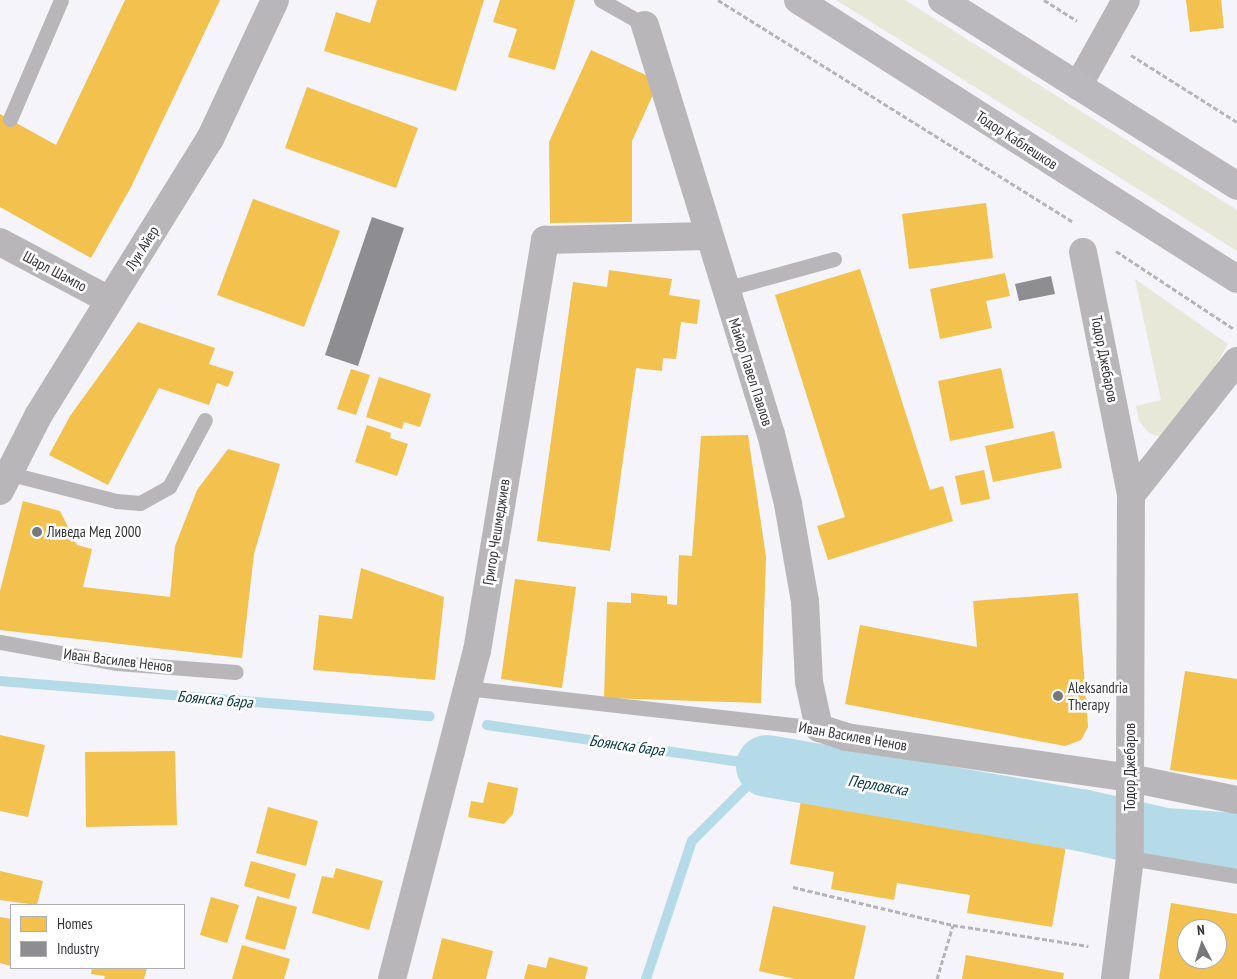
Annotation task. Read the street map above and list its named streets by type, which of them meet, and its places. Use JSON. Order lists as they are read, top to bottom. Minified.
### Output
{"streets":{"main road":["Тодор Каблешков"],"street":["Луи Айер","Шарл Шампо","Тодор Джебаров","Майор Павел Павлов","Григор Чешмеджиев","Иван Василев Ненов"]},"crossings":[["Луи Айер","Шарл Шампо"],["Тодор Джебаров","Иван Василев Ненов"],["Майор Павел Павлов","Григор Чешмеджиев"],["Майор Павел Павлов","Иван Василев Ненов"],["Григор Чешмеджиев","Иван Василев Ненов"]],"water":["Боянска бара","Перловска"],"places":["Ливеда Мед 2000","Aleksandria Therapy"],"legend":["Homes","Industry"],"north":"top"}
